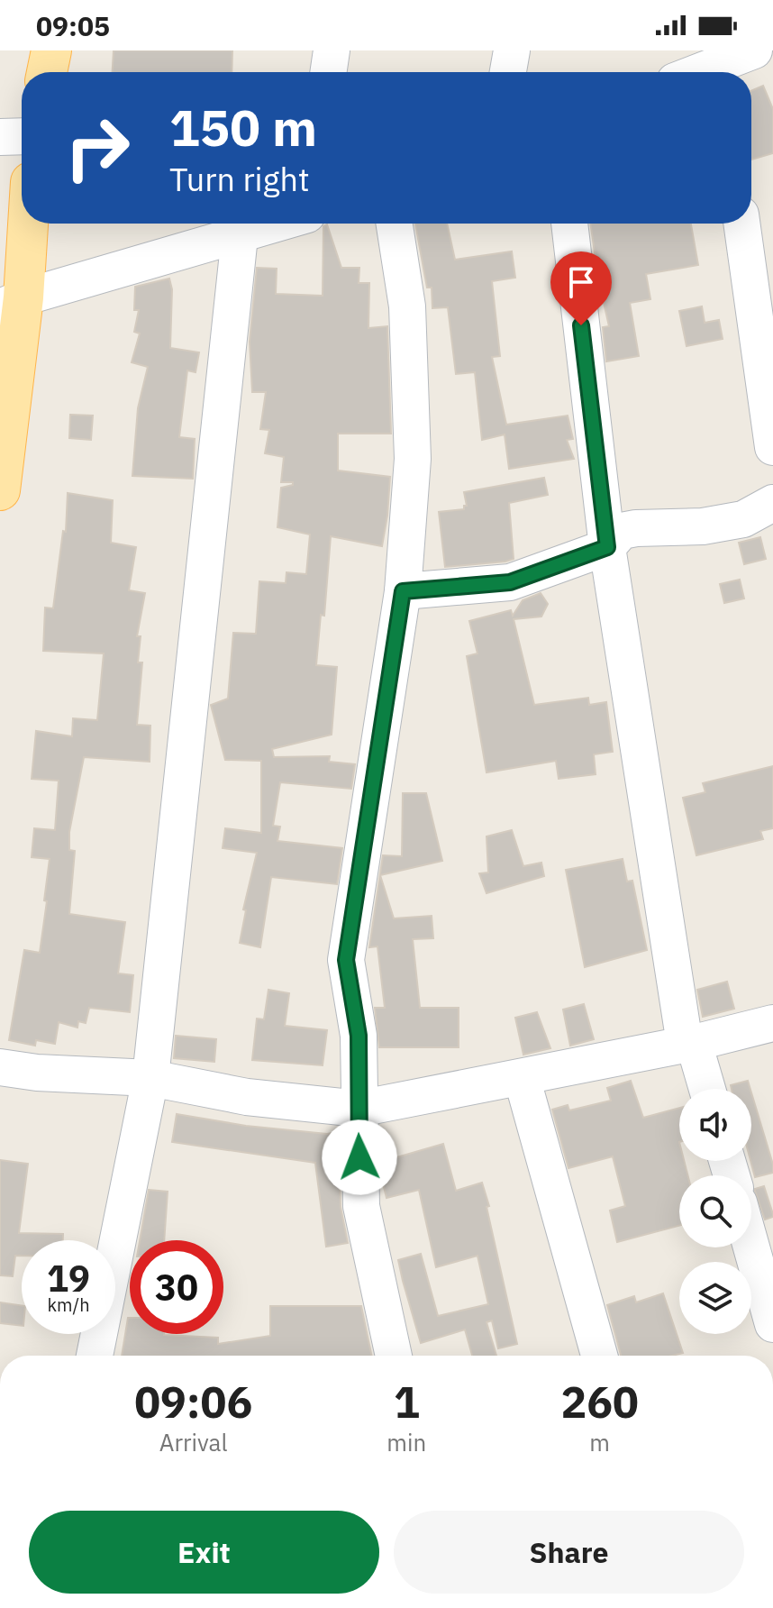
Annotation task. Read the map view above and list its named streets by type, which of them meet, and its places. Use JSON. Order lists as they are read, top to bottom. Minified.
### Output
{"page":{"status":"09:05","turn":["150 m","Turn right"],"speed":"19 km/h","limit":"30","eta":["09:06","Arrival","1","min","260","m"],"buttons":["Exit","Share"]}}
